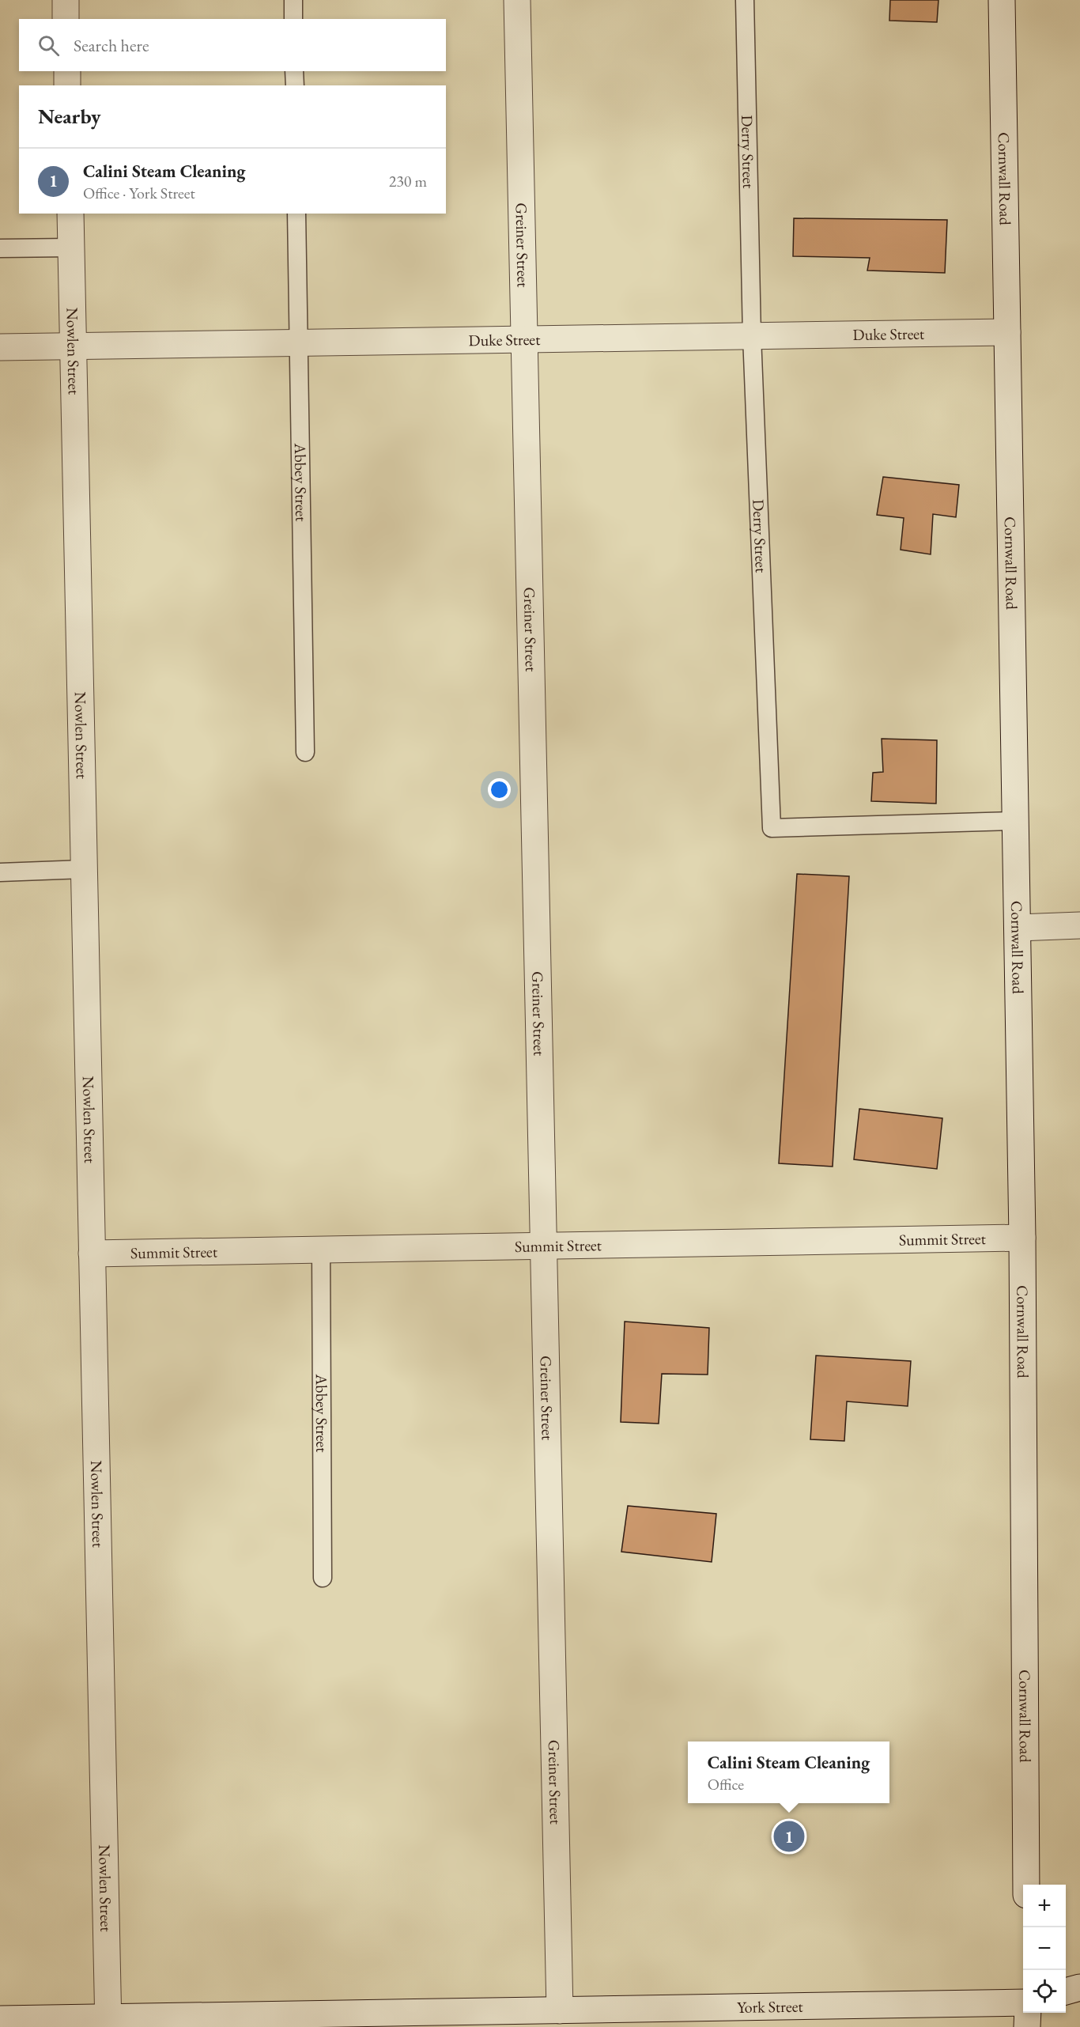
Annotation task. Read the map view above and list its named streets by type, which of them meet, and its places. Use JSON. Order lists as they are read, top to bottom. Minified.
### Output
{"streets":{"street":["Cornwall Road","Greiner Street","Duke Street","Nowlen Street","Summit Street","York Street"],"lane":["Derry Street","Abbey Street"]},"crossings":[["Derry Street","Cornwall Road"],["Derry Street","Duke Street"],["Cornwall Road","Duke Street"],["Cornwall Road","Summit Street"],["Greiner Street","Duke Street"],["Greiner Street","Summit Street"],["Greiner Street","York Street"],["Duke Street","Nowlen Street"],["Duke Street","Abbey Street"],["Nowlen Street","Summit Street"],["Nowlen Street","York Street"],["Abbey Street","Summit Street"]],"page":{"search":"Search here","heading":"Nearby","list":[{"mark":"1","name":"Calini Steam Cleaning","note":"Office · York Street","value":"230 m"}],"popup":["Calini Steam Cleaning","Office"],"pins":"1","map_buttons":["+","−"]}}
